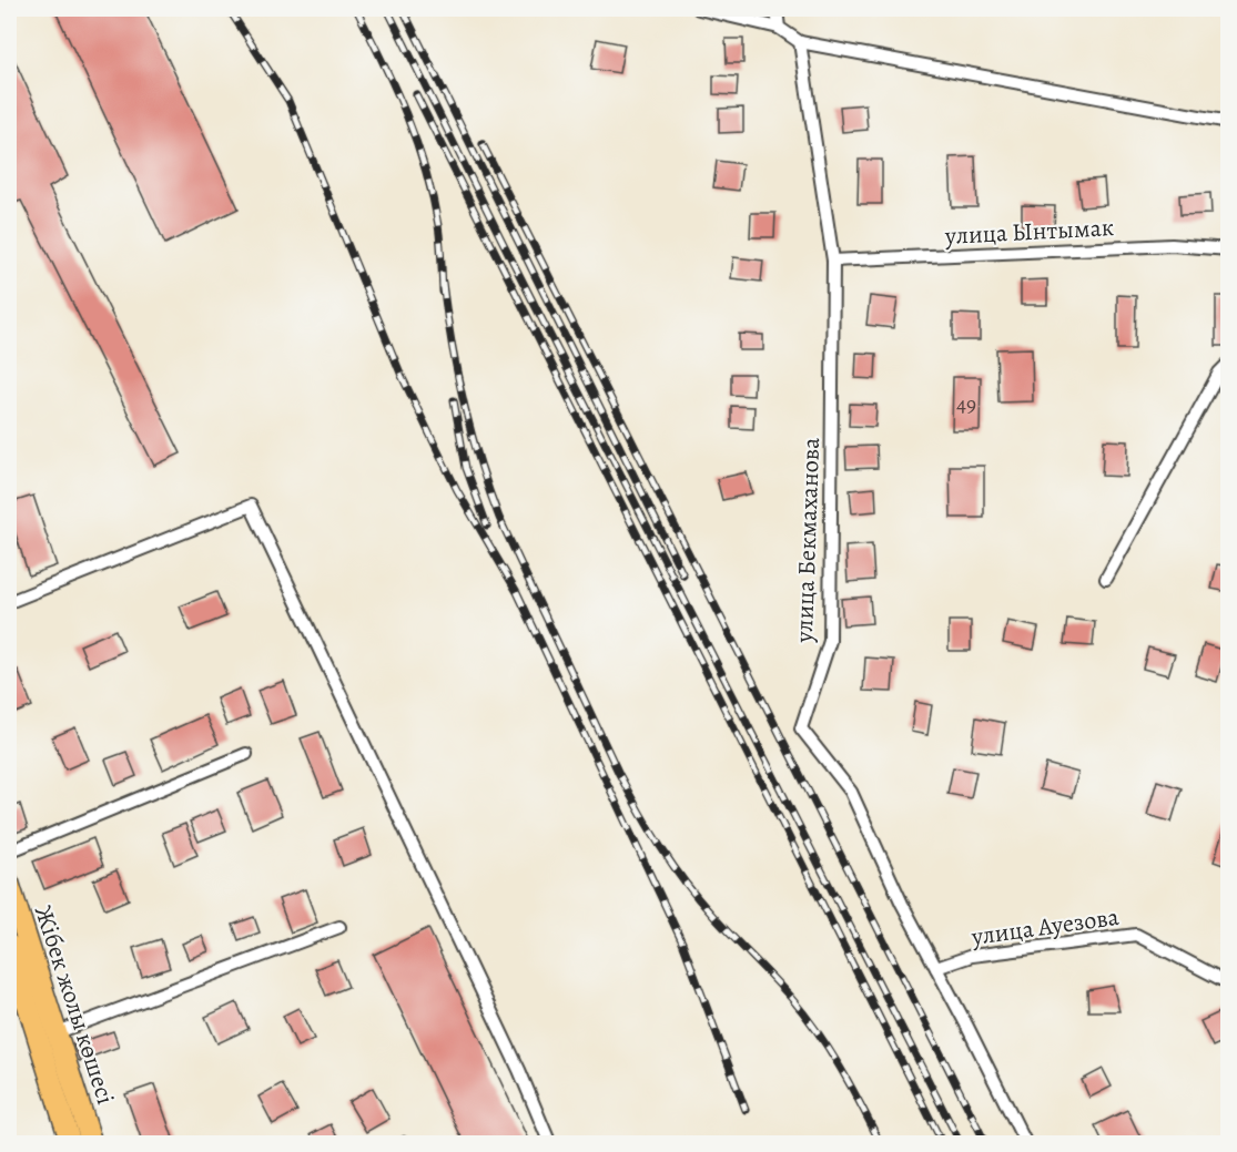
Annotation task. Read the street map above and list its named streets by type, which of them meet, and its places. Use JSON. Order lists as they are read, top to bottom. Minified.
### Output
{"streets":{"main road":["Жібек жолы көшесі"],"street":["улица Ынтымак","улица Бекмаханова","улица Ауезова"]},"crossings":[["улица Ынтымак","улица Бекмаханова"],["улица Бекмаханова","улица Ауезова"]],"house_numbers":["49"]}
